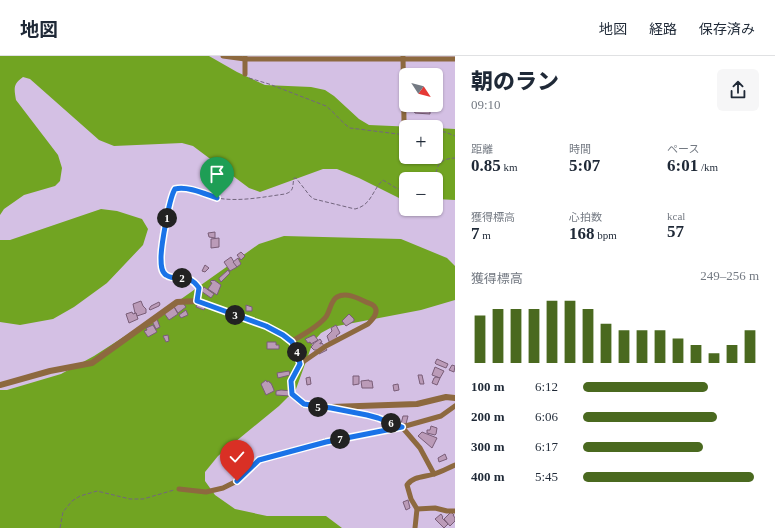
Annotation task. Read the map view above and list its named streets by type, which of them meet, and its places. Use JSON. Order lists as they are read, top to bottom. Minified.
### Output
{"north":"bottom right","page":{"header":"地図","nav":["地図","経路","保存済み"],"heading":["朝のラン","09:10"],"map_buttons":["+","−"],"stats":[["距離","0.85 km"],["時間","5:07"],["ペース","6:01 /km"],["獲得標高","7 m"],["心拍数","168 bpm"],["kcal","57"]],"pins":["1","2","3","4","5","6","7"],"chart":["獲得標高","249–256 m"],"list":[{"name":"100 m","note":"6:12"},{"name":"200 m","note":"6:06"},{"name":"300 m","note":"6:17"},{"name":"400 m","note":"5:45"}]}}
